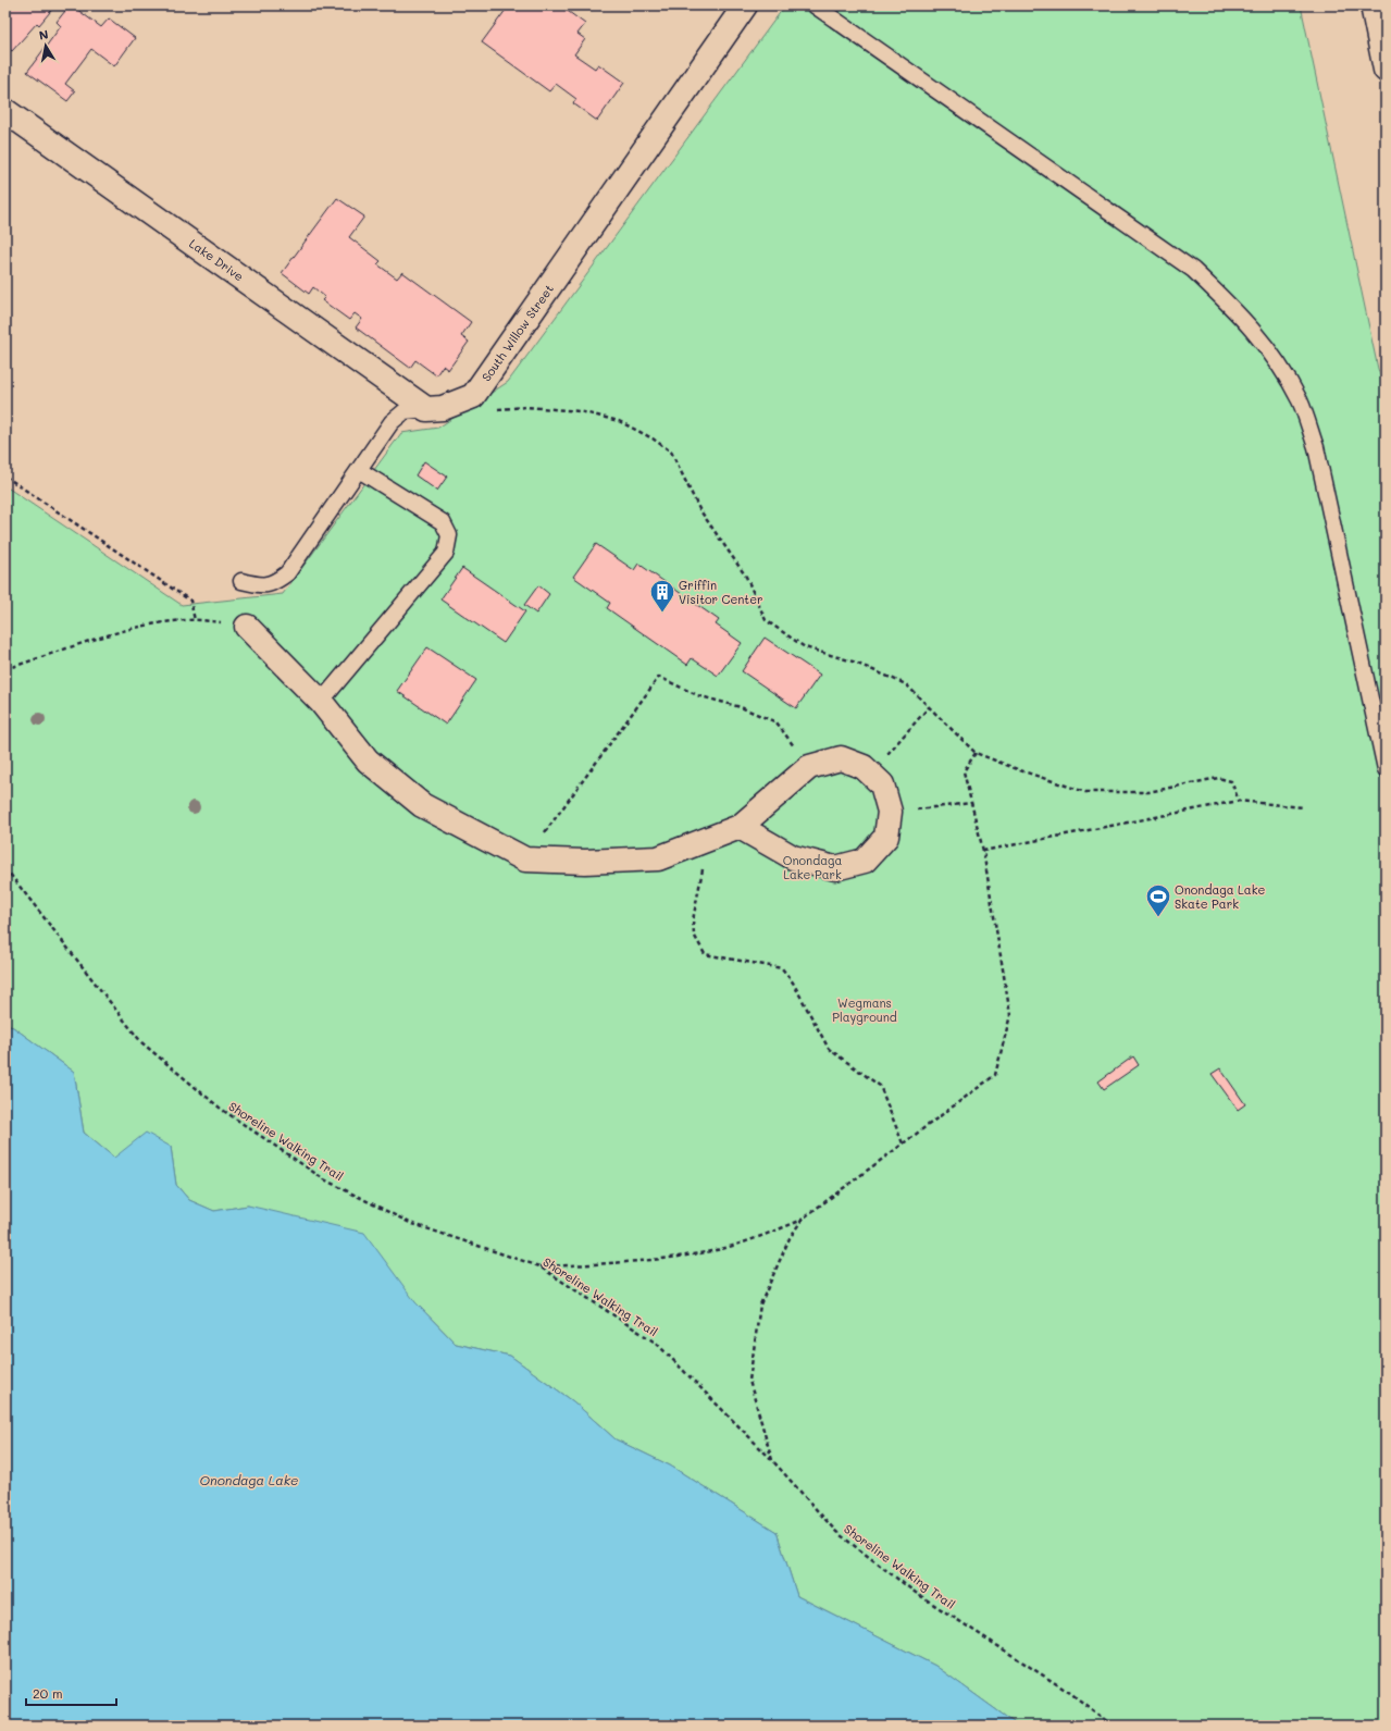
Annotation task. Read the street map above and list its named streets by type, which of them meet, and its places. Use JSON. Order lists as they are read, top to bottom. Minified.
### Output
{"streets":{"street":["Lake Drive","South Willow Street"],"path":["Shoreline Walking Trail"]},"crossings":[["Lake Drive","South Willow Street"]],"water":["Onondaga Lake"],"parks":["Onondaga Lake Park","Wegmans Playground"],"places":{"building":["Griffin Visitor Center"],"sports":["Onondaga Lake Skate Park"]},"scale_bar":"20 m","north":"top"}
